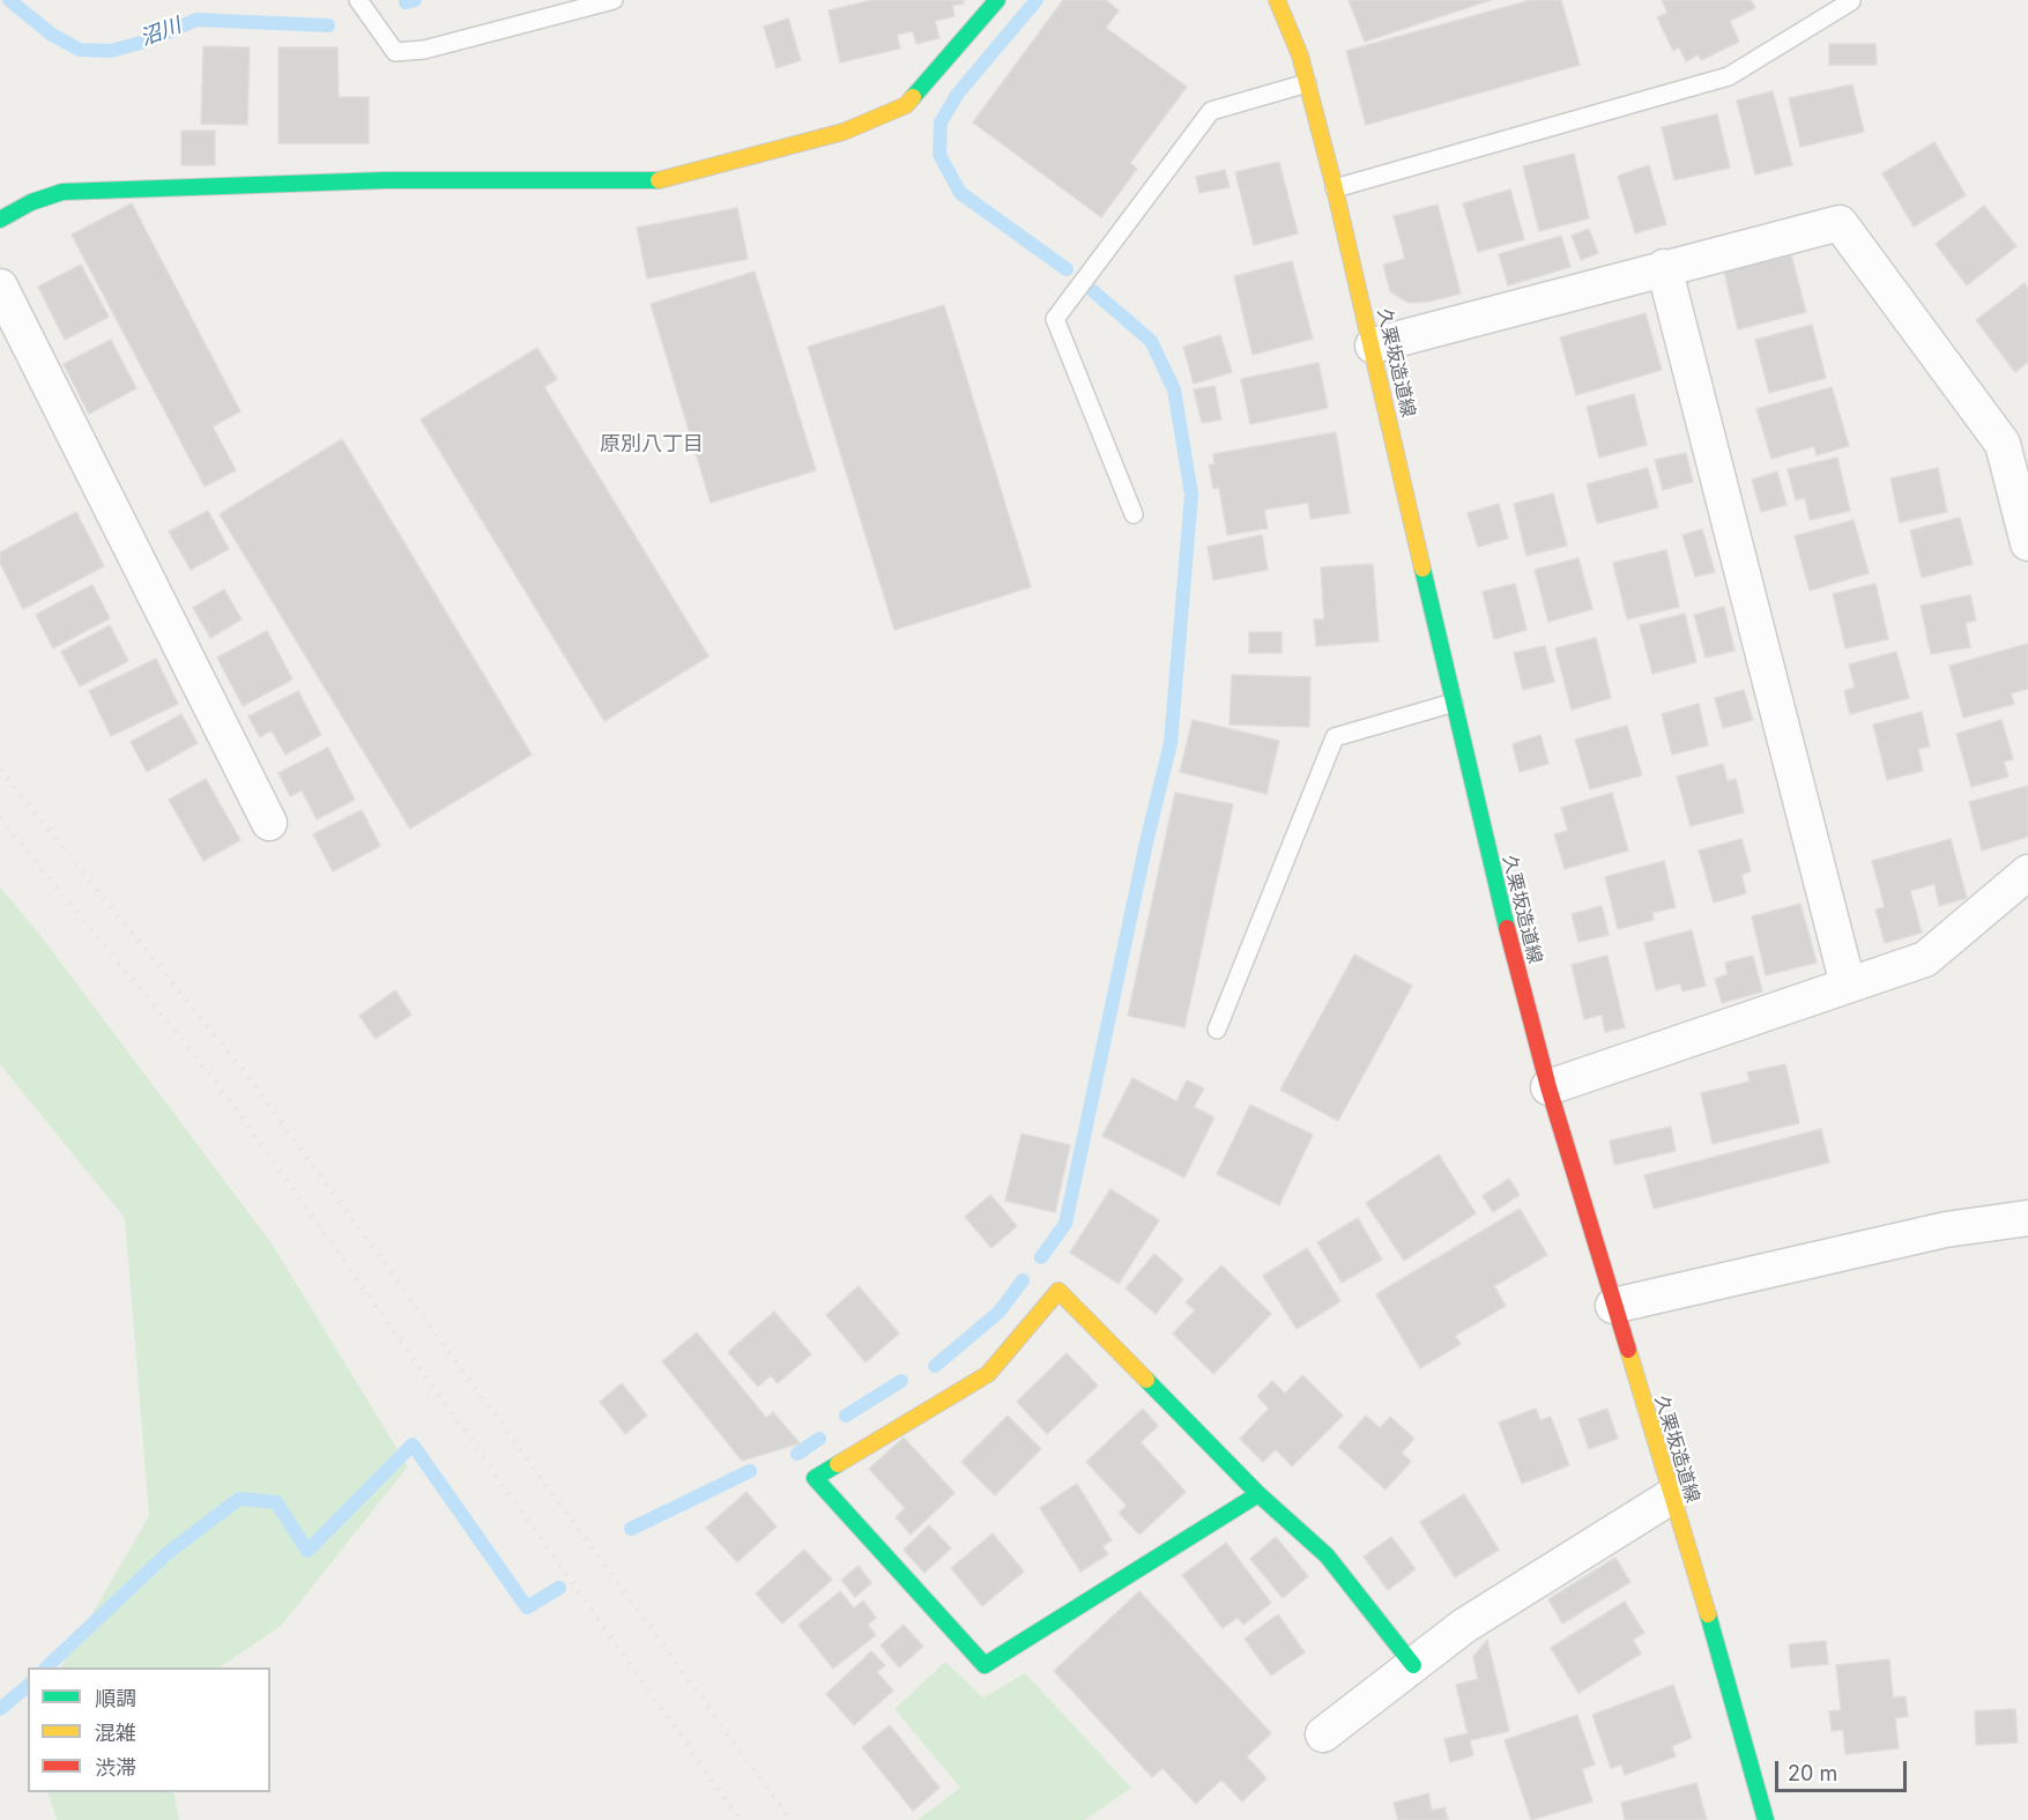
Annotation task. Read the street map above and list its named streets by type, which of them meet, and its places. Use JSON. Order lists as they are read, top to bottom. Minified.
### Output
{"streets":{"street":["久栗坂造道線"]},"districts":["原別八丁目"],"water":["沼川"],"legend":["順調","混雑","渋滞"],"scale_bar":"20 m"}
